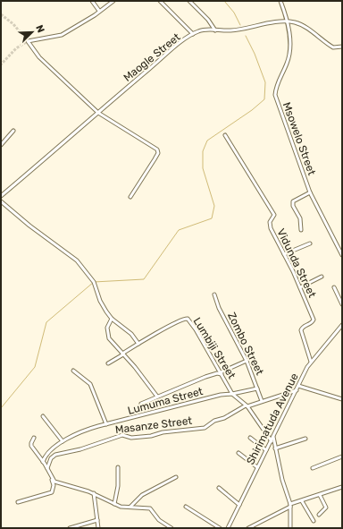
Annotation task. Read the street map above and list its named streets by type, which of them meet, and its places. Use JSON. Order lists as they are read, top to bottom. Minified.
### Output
{"streets":{"street":["Maogle Street","Msowelo Street","Vidunda Street","Zombo Street","Lumbiji Street","Lumuma Street","Shirimatuda Avenue","Masanze Street"]},"crossings":[["Maogle Street","Msowelo Street"],["Vidunda Street","Shirimatuda Avenue"],["Zombo Street","Lumuma Street"],["Lumbiji Street","Lumuma Street"]],"north":"top right"}
